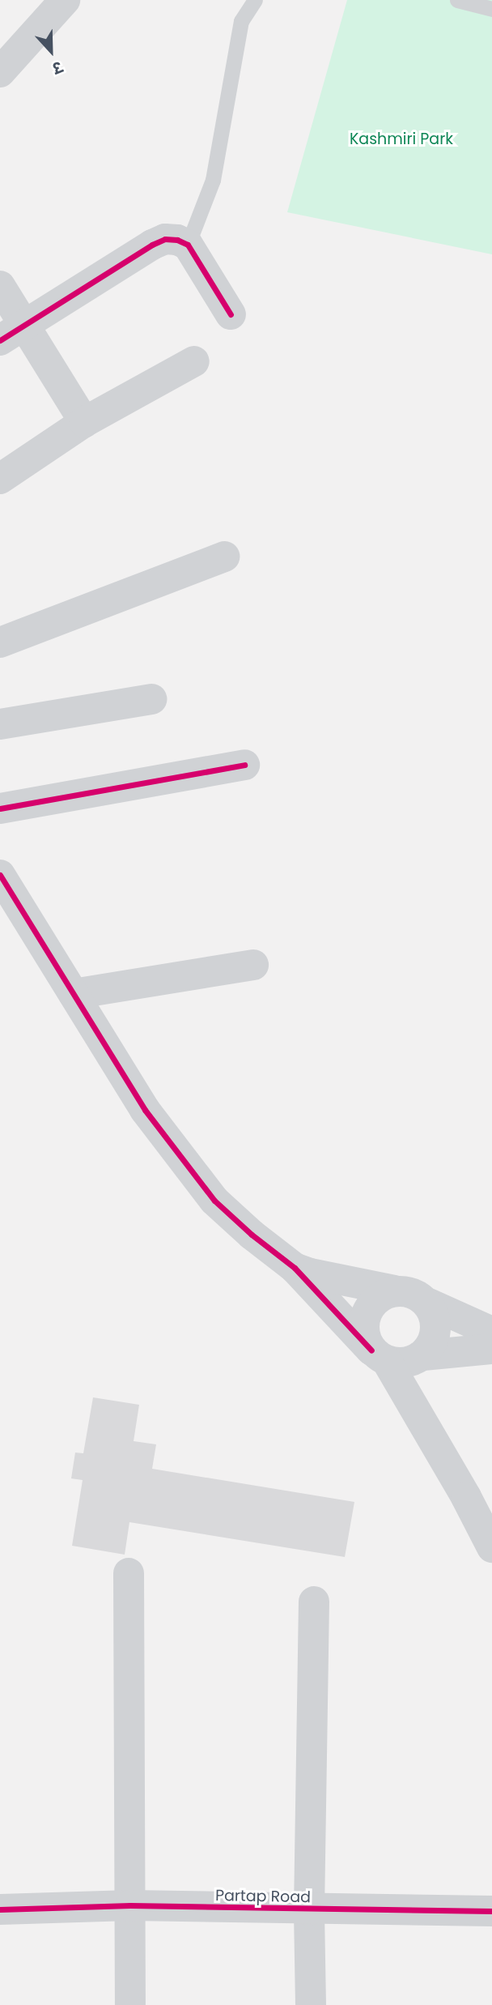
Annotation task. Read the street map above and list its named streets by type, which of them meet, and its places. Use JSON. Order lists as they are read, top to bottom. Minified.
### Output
{"streets":{"street":["Partap Road"]},"parks":["Kashmiri Park"],"north":"bottom"}
